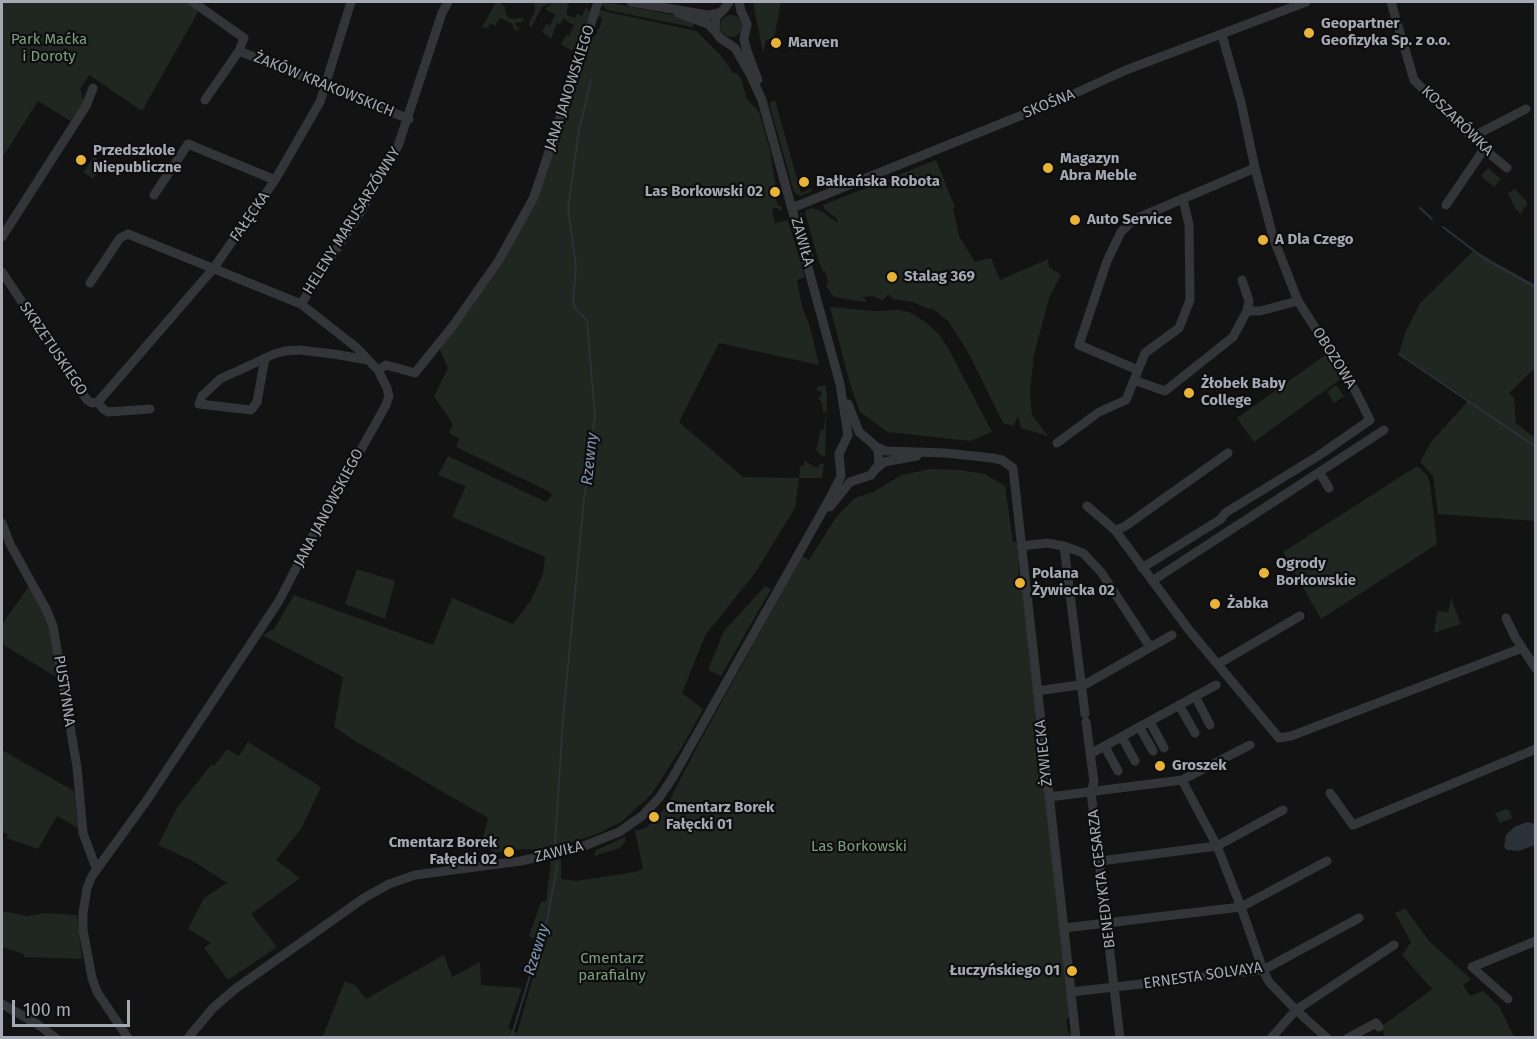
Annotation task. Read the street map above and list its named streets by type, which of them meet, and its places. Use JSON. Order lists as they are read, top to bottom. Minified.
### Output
{"streets":{"street":["ŻAKÓW KRAKOWSKICH","JANA JANOWSKIEGO","SKOŚNA","KOSZARÓWKA","FAŁĘCKA","HELENY MARUSARZÓWNY","ZAWIŁA","SKRZETUSKIEGO","OBOZOWA","PUSTYNNA","ŻYWIECKA","BENEDYKTA CESARZA","ERNESTA SOLVAYA"]},"crossings":[["ŻAKÓW KRAKOWSKICH","FAŁĘCKA"],["ŻAKÓW KRAKOWSKICH","HELENY MARUSARZÓWNY"],["JANA JANOWSKIEGO","HELENY MARUSARZÓWNY"],["JANA JANOWSKIEGO","PUSTYNNA"],["SKOŚNA","ZAWIŁA"],["SKOŚNA","OBOZOWA"],["FAŁĘCKA","HELENY MARUSARZÓWNY"],["FAŁĘCKA","SKRZETUSKIEGO"],["ŻYWIECKA","ERNESTA SOLVAYA"],["BENEDYKTA CESARZA","ERNESTA SOLVAYA"]],"water":["Rzewny"],"parks":["Park Maćka i Doroty","Las Borkowski","Cmentarz parafialny"],"places":["Geopartner Geofizyka Sp. z o.o.","Marven","Przedszkole Niepubliczne","Magazyn Abra Meble","Bałkańska Robota","Las Borkowski 02","Auto Service","A Dla Czego","Stalag 369","Żłobek Baby College","Ogrody Borkowskie","Polana Żywiecka 02","Żabka","Groszek","Cmentarz Borek Fałęcki 01","Cmentarz Borek Fałęcki 02","Łuczyńskiego 01"],"scale_bar":"100 m"}
